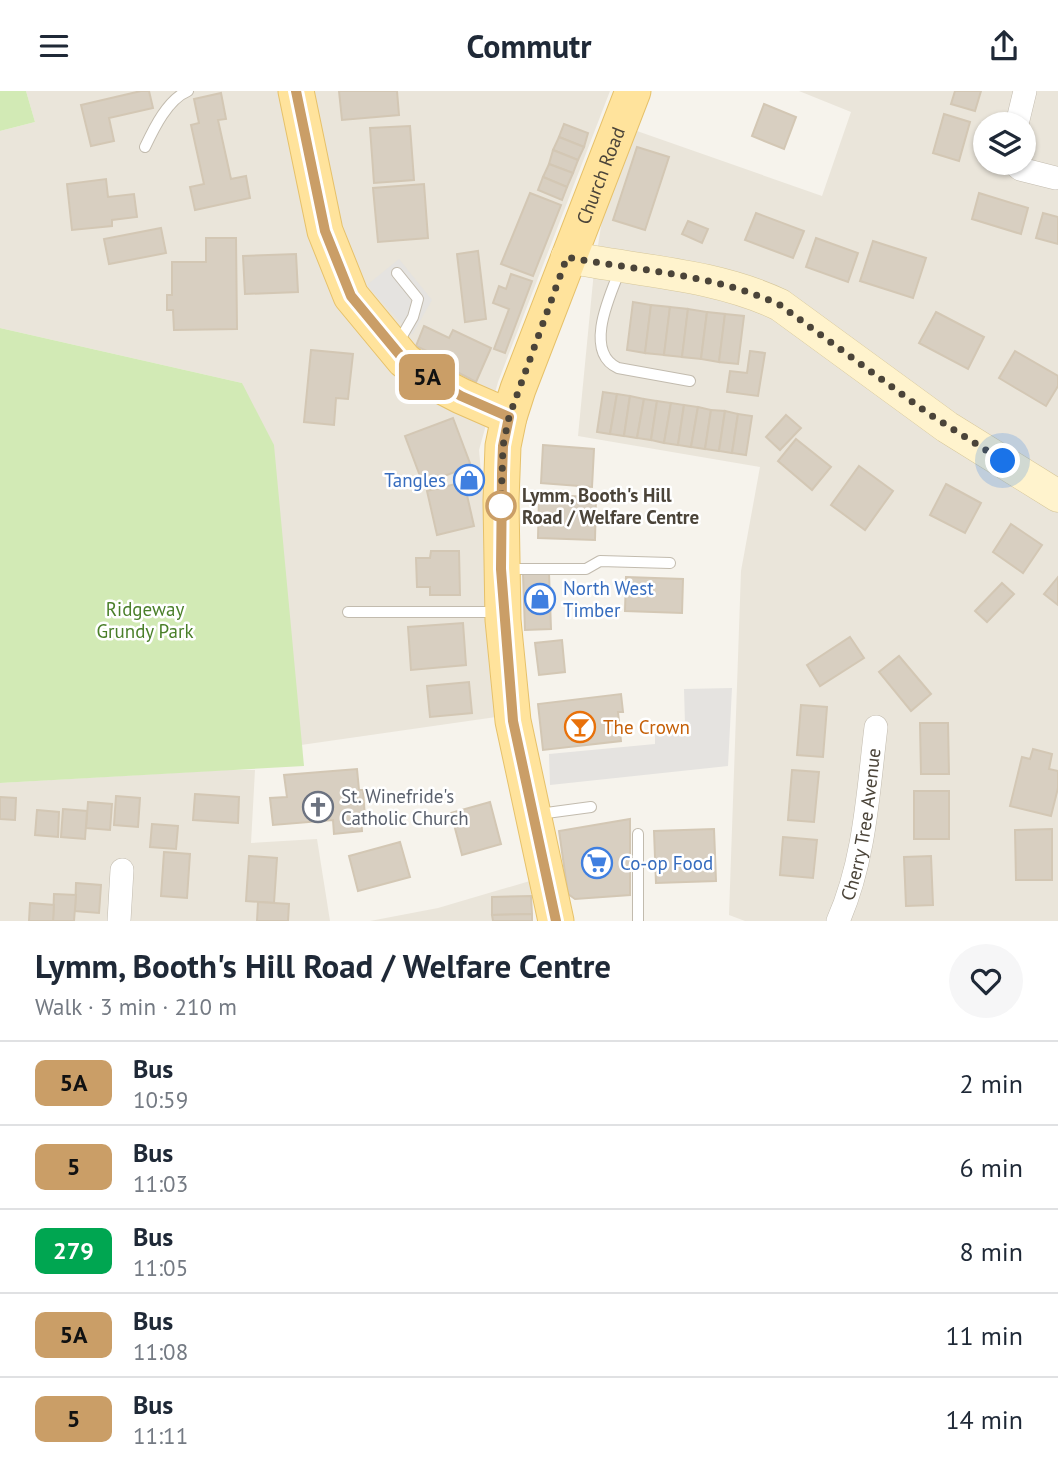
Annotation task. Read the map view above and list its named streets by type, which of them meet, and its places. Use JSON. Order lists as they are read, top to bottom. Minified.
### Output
{"streets":{"main road":["Church Road"],"street":["Cherry Tree Avenue"]},"parks":["Ridgeway Grundy Park"],"places":{"shop":["Tangles","North West Timber"],"other":["Lymm, Booth's Hill Road / Welfare Centre"],"bar":["The Crown"],"church":["St. Winefride's Catholic Church"],"supermarket":["Co-op Food"]},"lines":["bus line 5A"],"page":{"header":"Commutr","on_map":"5A","heading":["Lymm, Booth's Hill Road / Welfare Centre","Walk · 3 min · 210 m"],"list":[{"mark":"5A","name":"Bus","note":"10:59","value":"2 min"},{"mark":"5","name":"Bus","note":"11:03","value":"6 min"},{"mark":"279","name":"Bus","note":"11:05","value":"8 min"},{"mark":"5A","name":"Bus","note":"11:08","value":"11 min"},{"mark":"5","name":"Bus","note":"11:11","value":"14 min"}]}}
